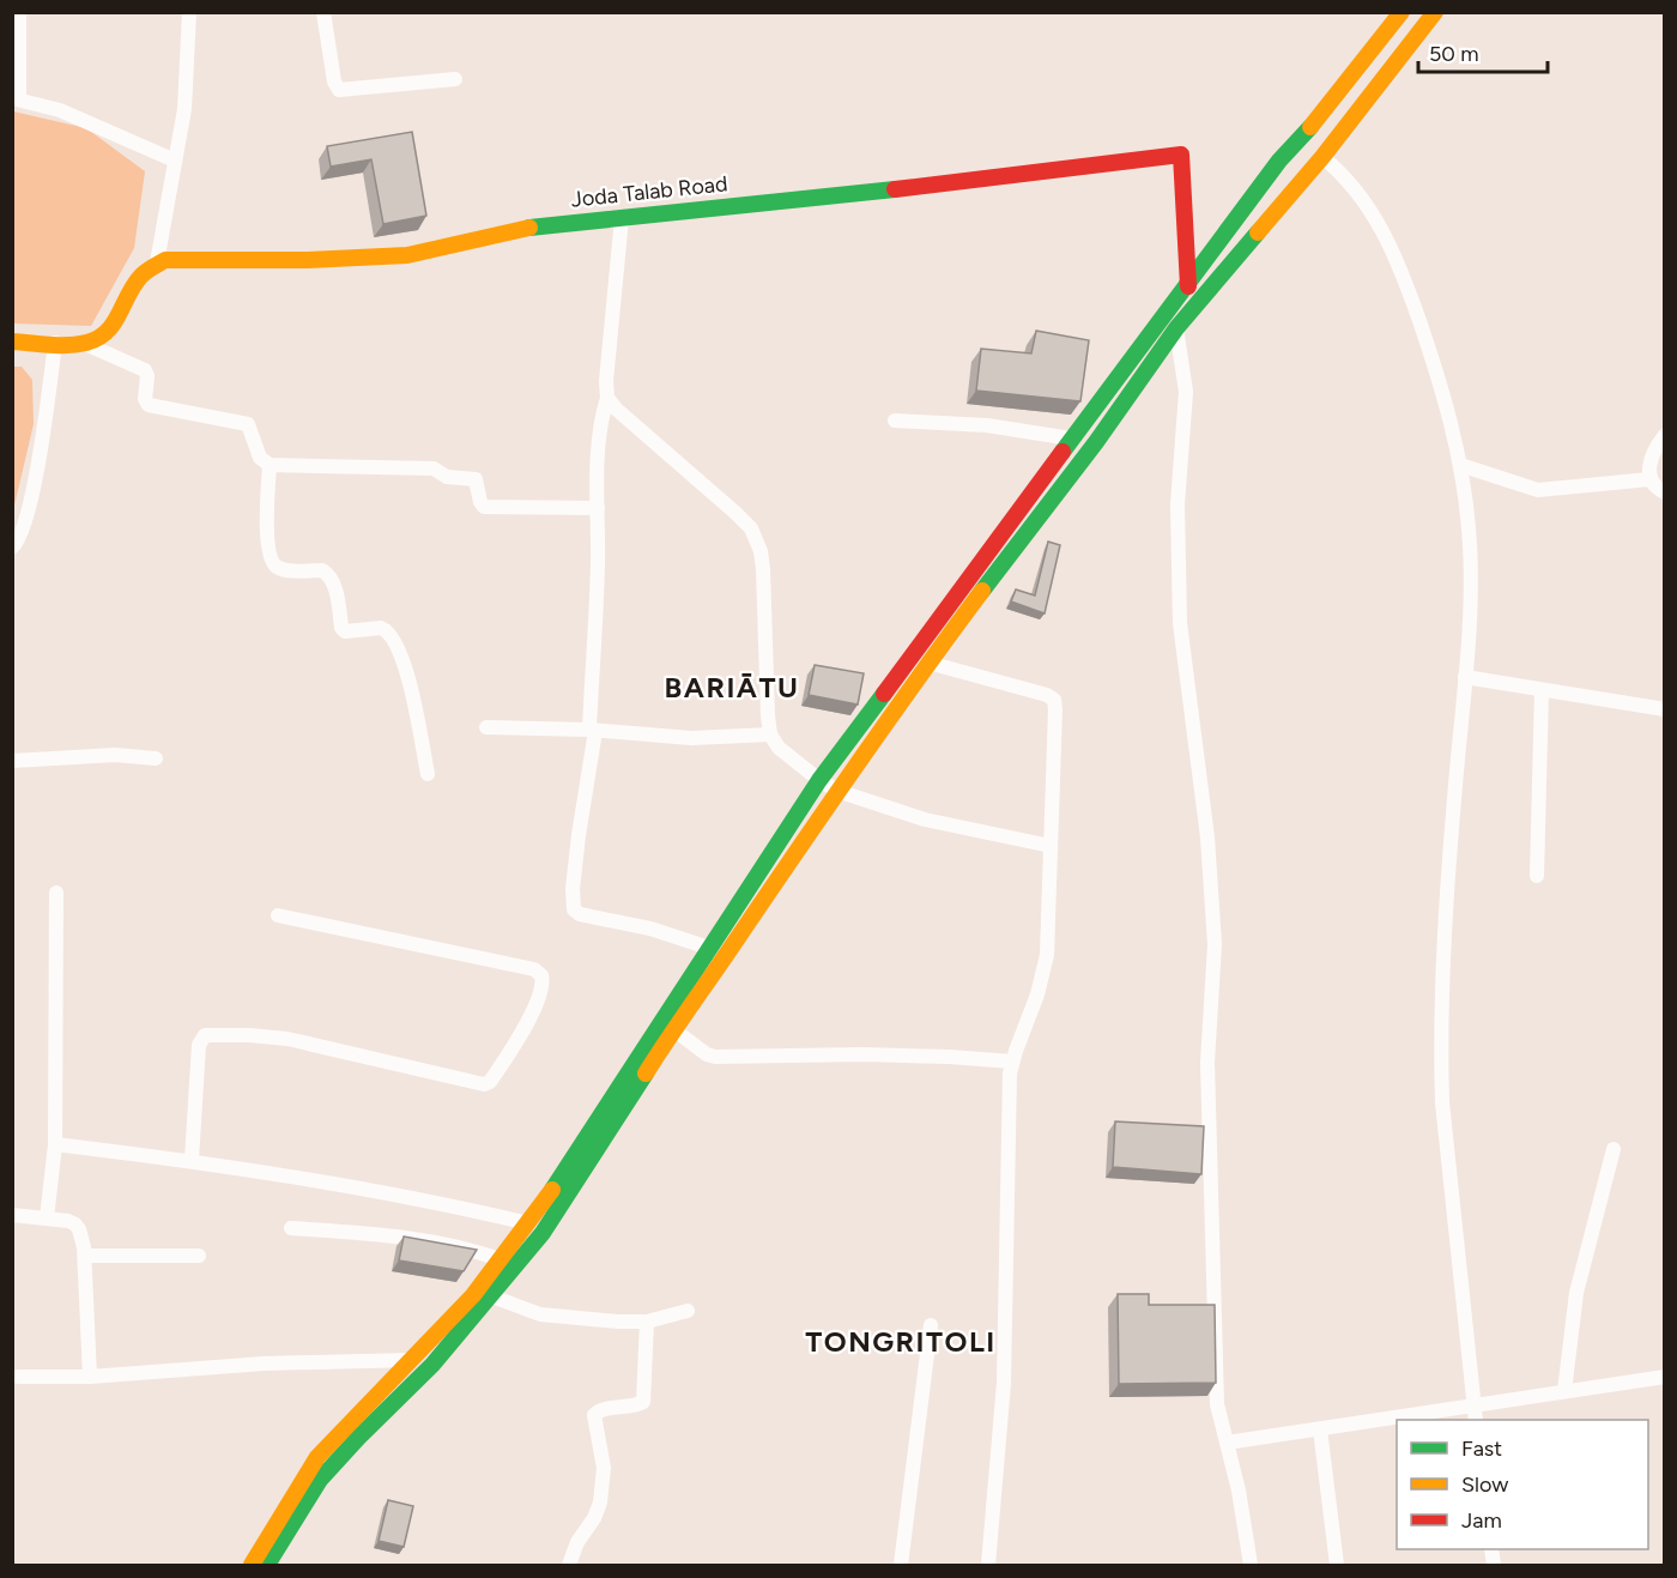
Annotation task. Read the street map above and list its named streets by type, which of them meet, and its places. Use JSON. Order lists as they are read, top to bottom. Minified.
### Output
{"streets":{"main road":["Joda Talab Road"]},"districts":["BARIĀTU","TONGRITOLI"],"legend":["Fast","Slow","Jam"],"scale_bar":"50 m"}
